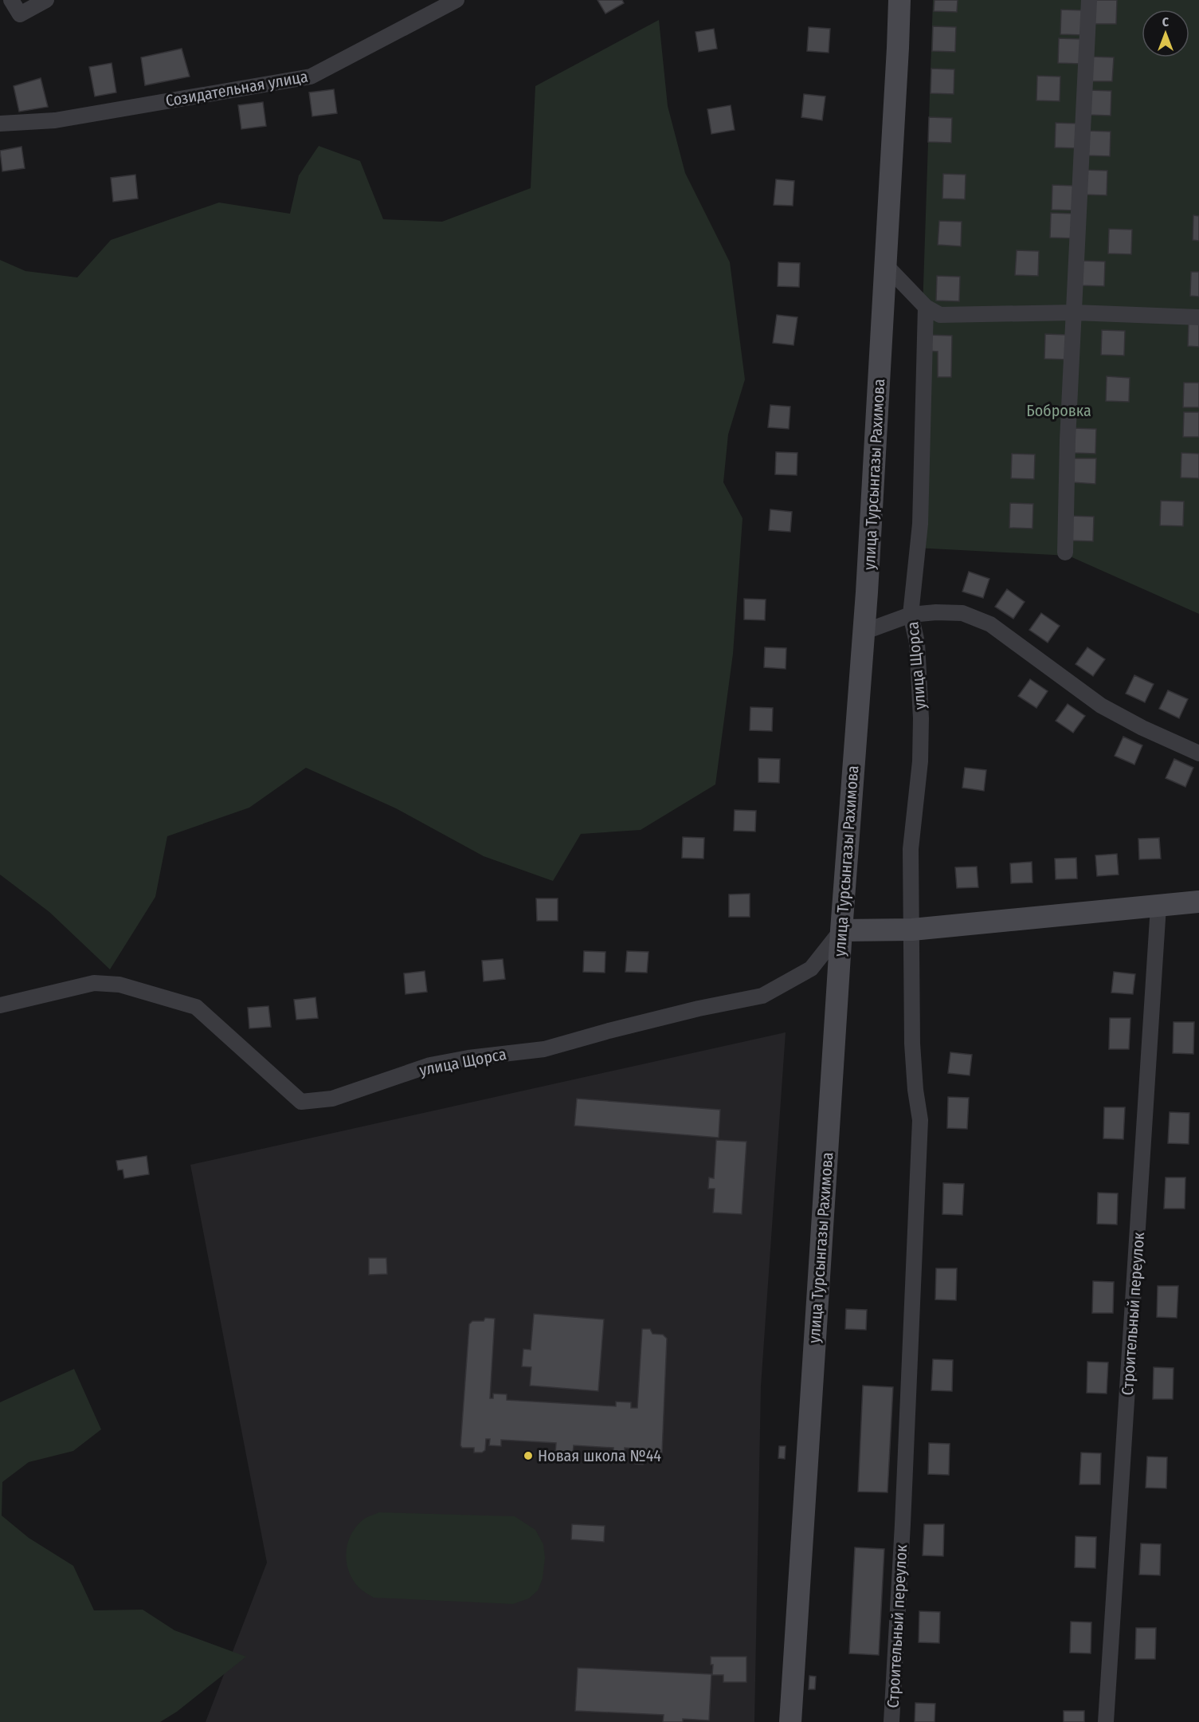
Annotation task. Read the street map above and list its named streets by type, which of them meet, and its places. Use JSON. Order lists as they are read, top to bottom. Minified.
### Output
{"streets":{"street":["Созидательная улица","улица Турсынгазы Рахимова","улица Щорса","Строительный переулок"]},"crossings":[["улица Турсынгазы Рахимова","улица Щорса"],["улица Щорса","Строительный переулок"]],"parks":["Бобровка"],"places":["Новая школа №44"],"north":"top"}
